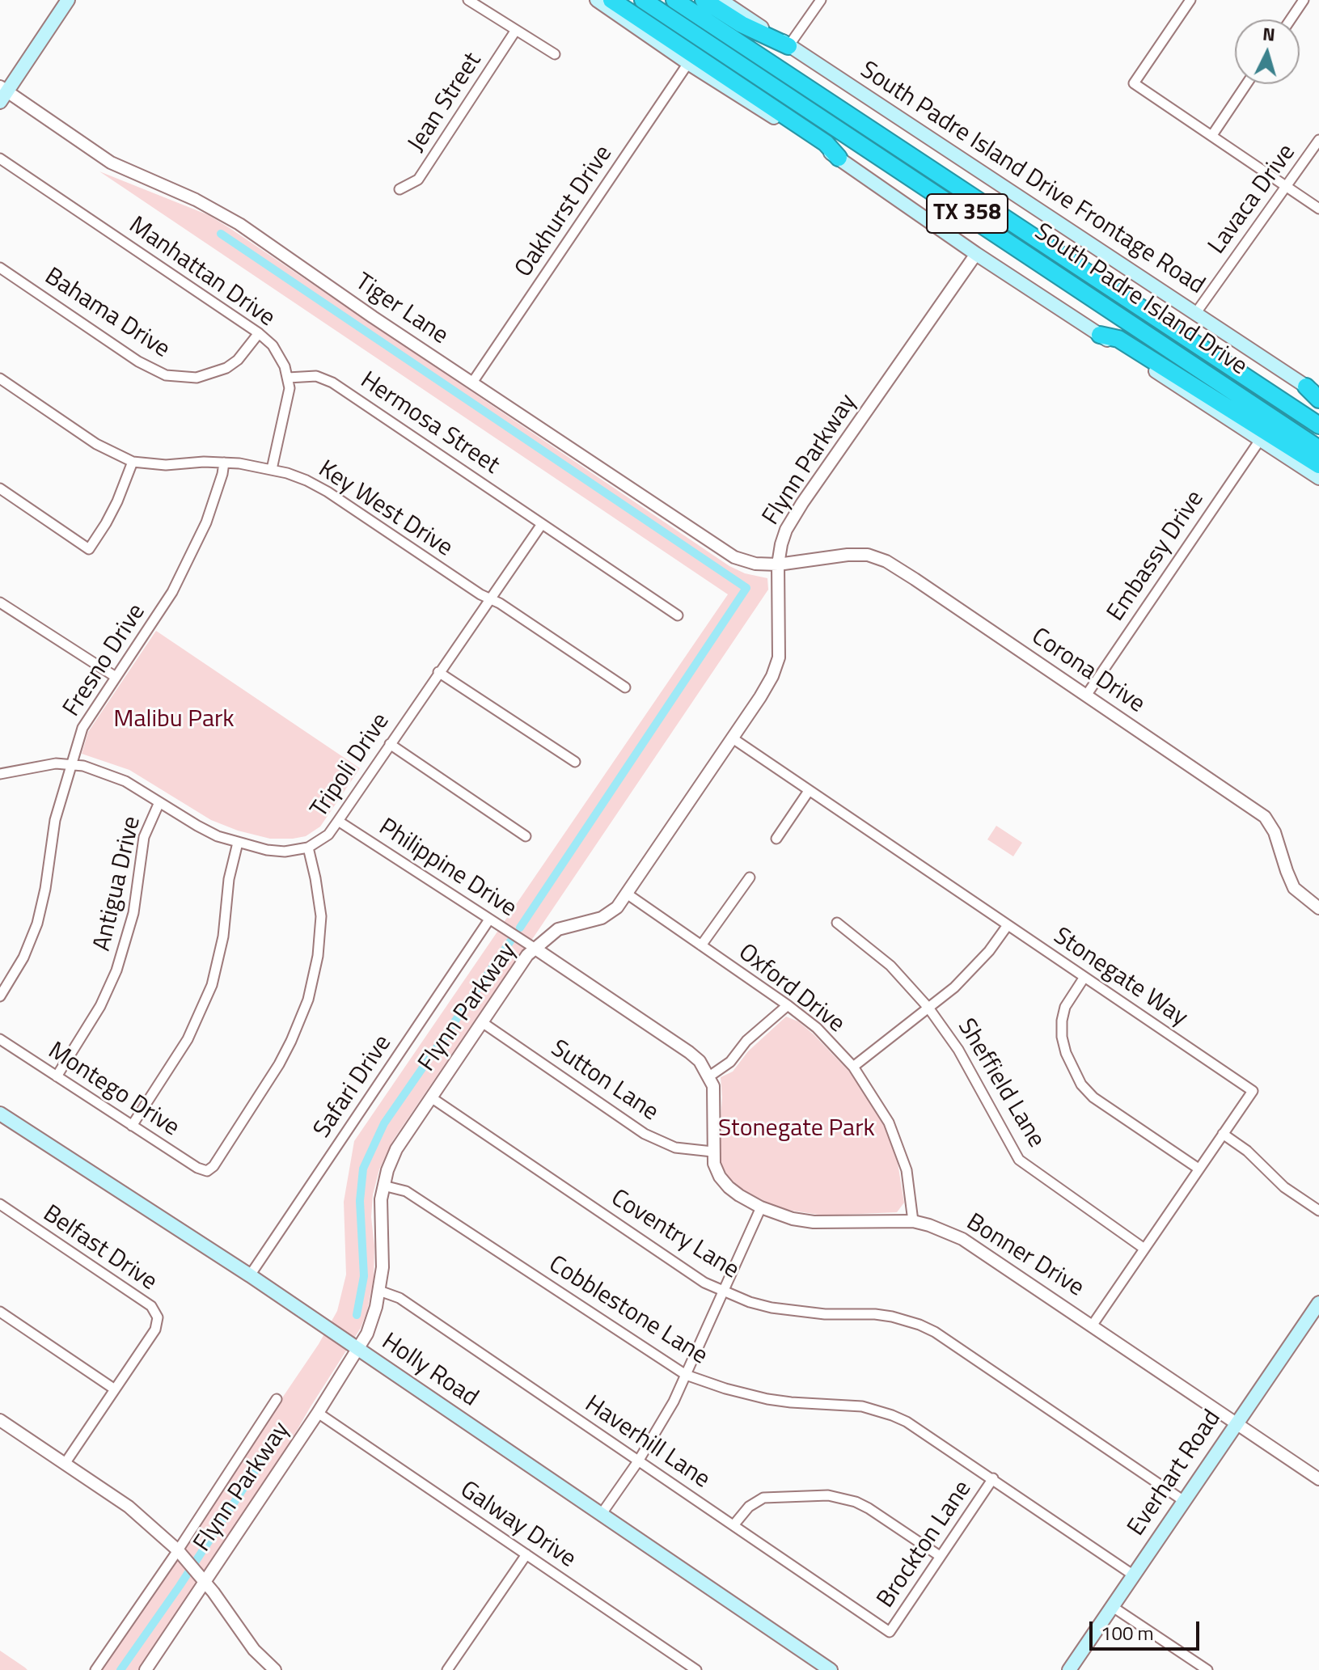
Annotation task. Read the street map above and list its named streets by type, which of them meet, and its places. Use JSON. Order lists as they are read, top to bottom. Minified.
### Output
{"streets":{"highway":["TX 358","South Padre Island Drive"],"main road":["South Padre Island Drive Frontage Road","Holly Road","Everhart Road"],"street":["Jean Street","Lavaca Drive","Oakhurst Drive","Manhattan Drive","Tiger Lane","Bahama Drive","Hermosa Street","Flynn Parkway","Key West Drive","Embassy Drive","Fresno Drive","Corona Drive","Tripoli Drive","Philippine Drive","Antigua Drive","Stonegate Way","Oxford Drive","Sutton Lane","Sheffield Lane","Safari Drive","Montego Drive","Coventry Lane","Belfast Drive","Bonner Drive","Cobblestone Lane","Haverhill Lane","Galway Drive","Brockton Lane"]},"crossings":[["South Padre Island Drive Frontage Road","Lavaca Drive"],["Oakhurst Drive","Tiger Lane"],["Manhattan Drive","Bahama Drive"],["Manhattan Drive","Hermosa Street"],["Manhattan Drive","Key West Drive"],["Tiger Lane","Flynn Parkway"],["Tiger Lane","Corona Drive"],["Hermosa Street","Tripoli Drive"],["Flynn Parkway","Corona Drive"],["Flynn Parkway","Philippine Drive"],["Flynn Parkway","Stonegate Way"],["Flynn Parkway","Oxford Drive"],["Flynn Parkway","Sutton Lane"],["Flynn Parkway","Coventry Lane"],["Flynn Parkway","Cobblestone Lane"],["Flynn Parkway","Holly Road"],["Flynn Parkway","Haverhill Lane"],["Flynn Parkway","Galway Drive"],["Key West Drive","Fresno Drive"],["Key West Drive","Tripoli Drive"],["Embassy Drive","Corona Drive"],["Fresno Drive","Tripoli Drive"],["Tripoli Drive","Philippine Drive"],["Tripoli Drive","Antigua Drive"],["Tripoli Drive","Montego Drive"],["Philippine Drive","Safari Drive"],["Antigua Drive","Montego Drive"],["Stonegate Way","Sheffield Lane"],["Stonegate Way","Bonner Drive"],["Oxford Drive","Bonner Drive"],["Sutton Lane","Bonner Drive"],["Safari Drive","Holly Road"],["Coventry Lane","Everhart Road"],["Bonner Drive","Everhart Road"],["Cobblestone Lane","Everhart Road"],["Cobblestone Lane","Brockton Lane"],["Haverhill Lane","Brockton Lane"]],"parks":["Malibu Park","Stonegate Park"],"scale_bar":"100 m","north":"top"}
